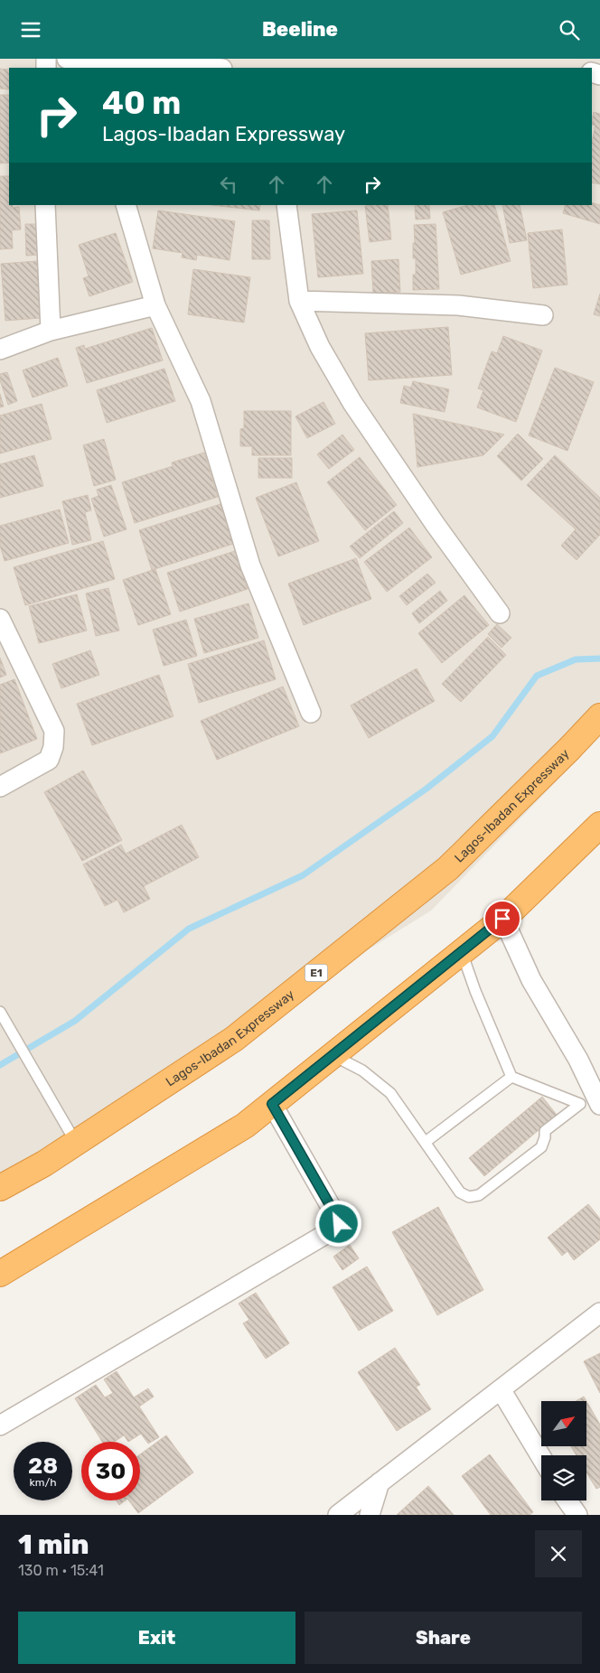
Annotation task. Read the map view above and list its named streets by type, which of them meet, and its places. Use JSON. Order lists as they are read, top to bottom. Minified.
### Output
{"streets":{"highway":["Lagos-Ibadan Expressway","E1"]},"north":"top right","page":{"header":"Beeline","turn":["40 m","Lagos-Ibadan Expressway"],"speed":"28 km/h","limit":"30","heading":["1 min","130 m · 15:41"],"buttons":["Exit","Share"]}}
